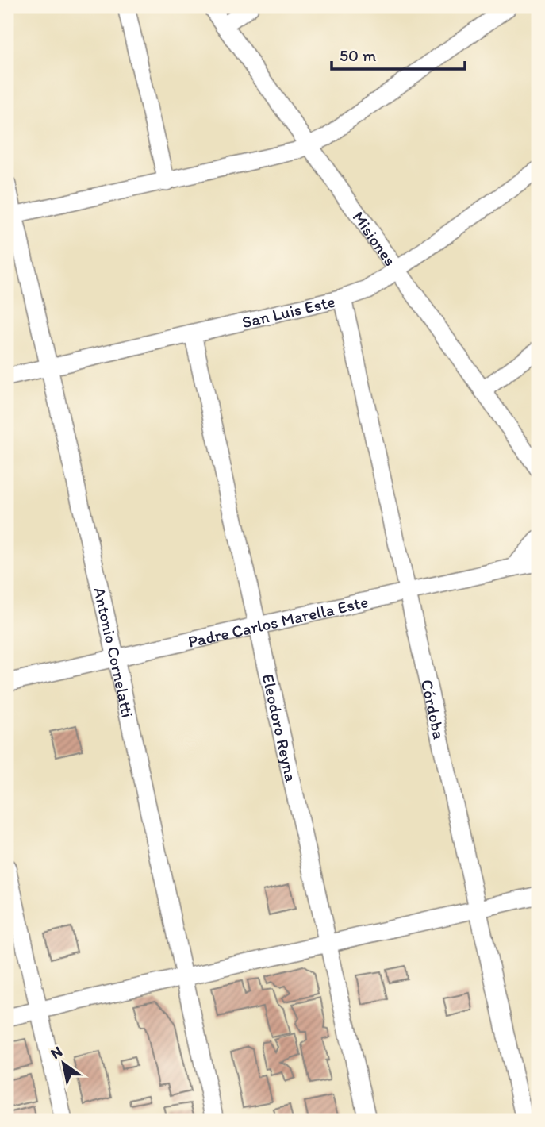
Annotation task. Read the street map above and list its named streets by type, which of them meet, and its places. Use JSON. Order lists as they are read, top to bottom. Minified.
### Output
{"streets":{"street":["Misiones","San Luis Este","Padre Carlos Marella Este","Antonio Cornelatti","Córdoba","Eleodoro Reyna"]},"crossings":[["Misiones","San Luis Este"],["San Luis Este","Antonio Cornelatti"],["San Luis Este","Córdoba"],["San Luis Este","Eleodoro Reyna"],["Padre Carlos Marella Este","Antonio Cornelatti"],["Padre Carlos Marella Este","Córdoba"],["Padre Carlos Marella Este","Eleodoro Reyna"]],"scale_bar":"50 m","north":"top left"}
